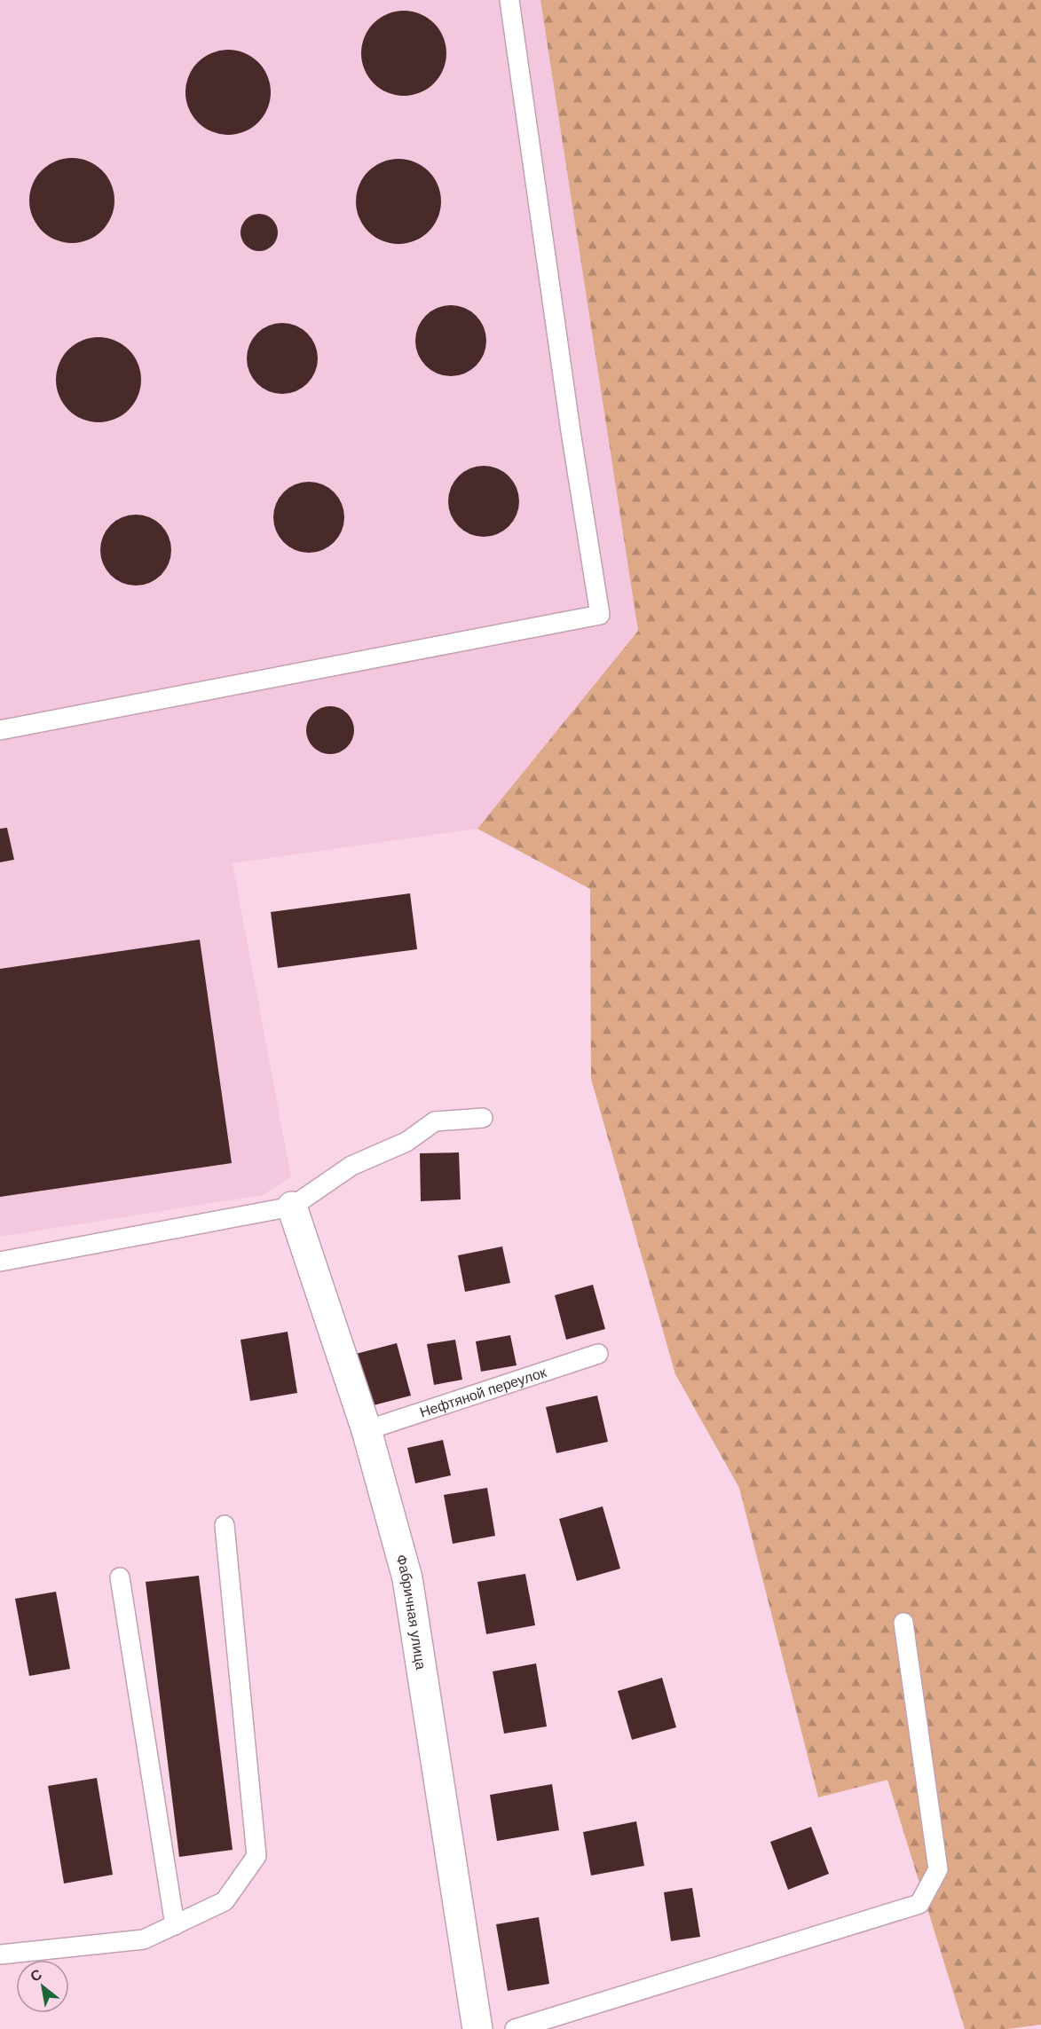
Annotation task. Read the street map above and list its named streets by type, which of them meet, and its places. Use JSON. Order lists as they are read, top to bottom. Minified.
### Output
{"streets":{"street":["Фабричная улица"],"lane":["Нефтяной переулок"]},"crossings":[["Нефтяной переулок","Фабричная улица"]],"north":"top left"}
